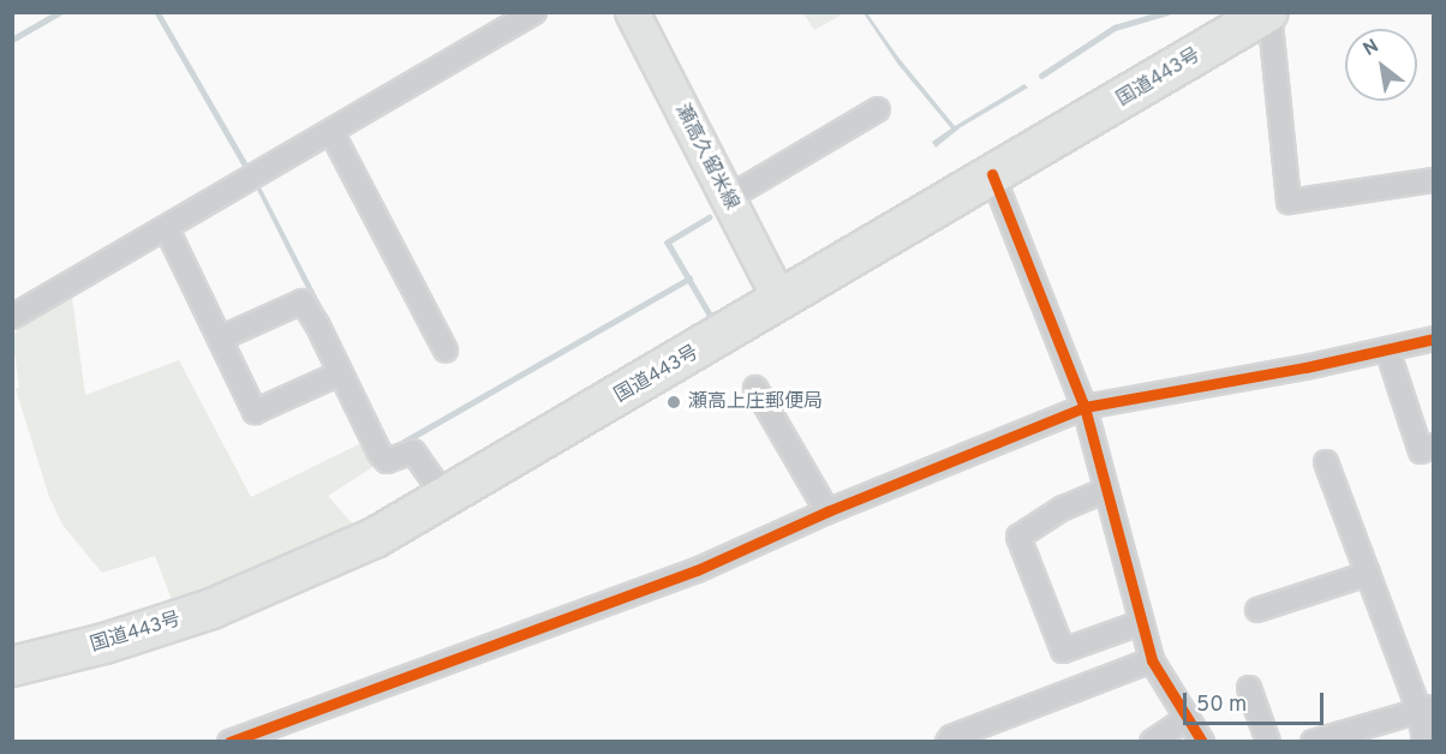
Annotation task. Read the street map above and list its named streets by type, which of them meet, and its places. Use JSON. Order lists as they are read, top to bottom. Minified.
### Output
{"streets":{"highway":["国道443号"],"main road":["瀬高久留米線"]},"crossings":[["国道443号","瀬高久留米線"]],"places":["瀬高上庄郵便局"],"scale_bar":"50 m","north":"top left"}
